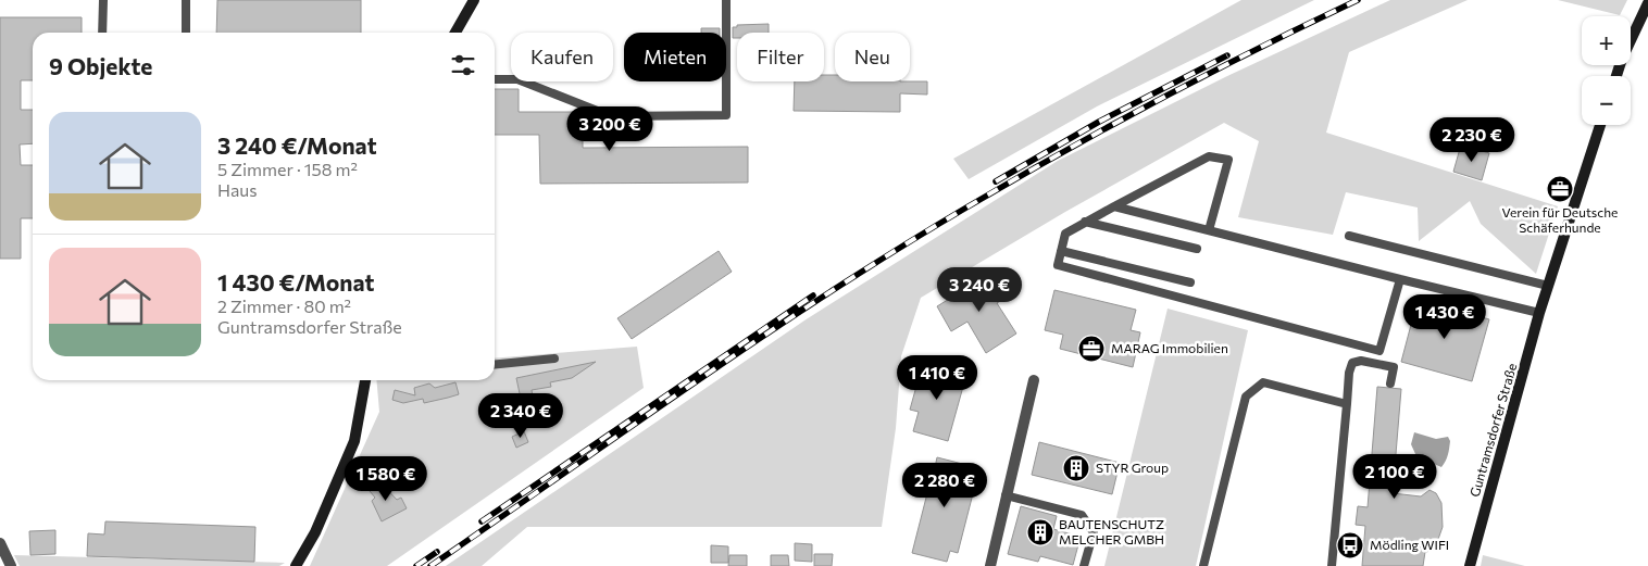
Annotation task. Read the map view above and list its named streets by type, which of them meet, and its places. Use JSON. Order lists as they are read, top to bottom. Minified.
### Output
{"streets":{"street":["Guntramsdorfer Straße"]},"places":{"office":["Verein für Deutsche Schäferhunde","MARAG Immobilien"],"building":["STYR Group","BAUTENSCHUTZ MELCHER GMBH"],"bus stop":["Mödling WIFI"]},"page":{"map_buttons":["+","−"],"chip":["Kaufen","Mieten","Filter","Neu"],"heading":"9 Objekte","list":[{"name":"3 240 €/Monat","note":"5 Zimmer · 158 m² · Haus"},{"name":"1 430 €/Monat","note":"2 Zimmer · 80 m² · Guntramsdorfer Straße"}],"price":["3 200 €","2 230 €","3 240 €","1 430 €","1 410 €","2 340 €","2 100 €","1 580 €","2 280 €"]}}
